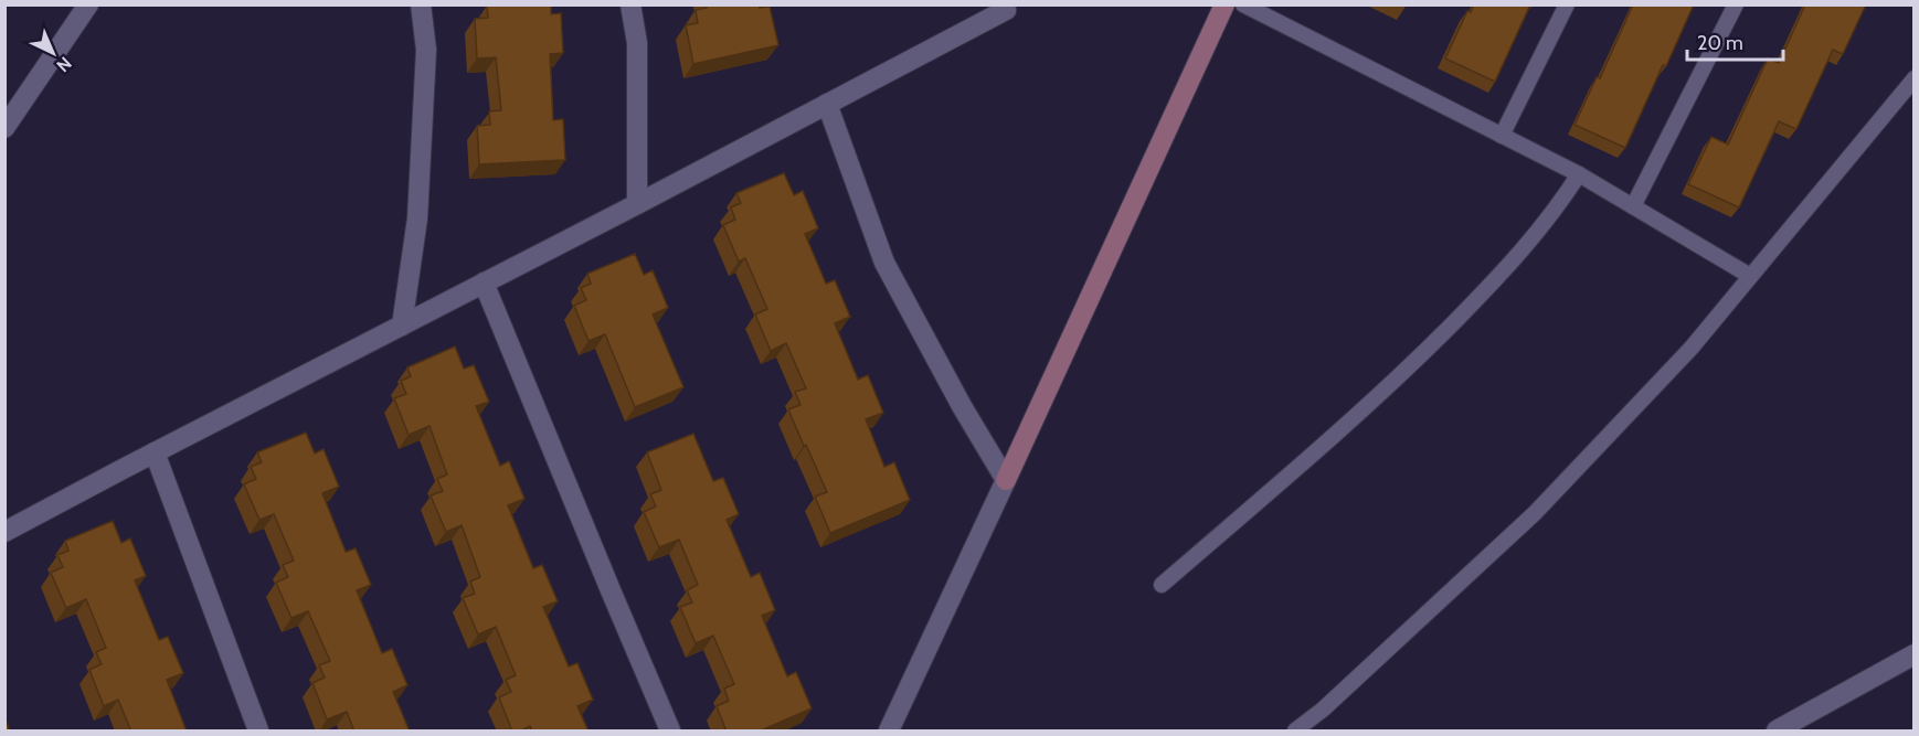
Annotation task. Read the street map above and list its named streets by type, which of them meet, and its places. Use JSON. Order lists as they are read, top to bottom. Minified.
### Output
{"scale_bar":"20 m","north":"bottom right"}
